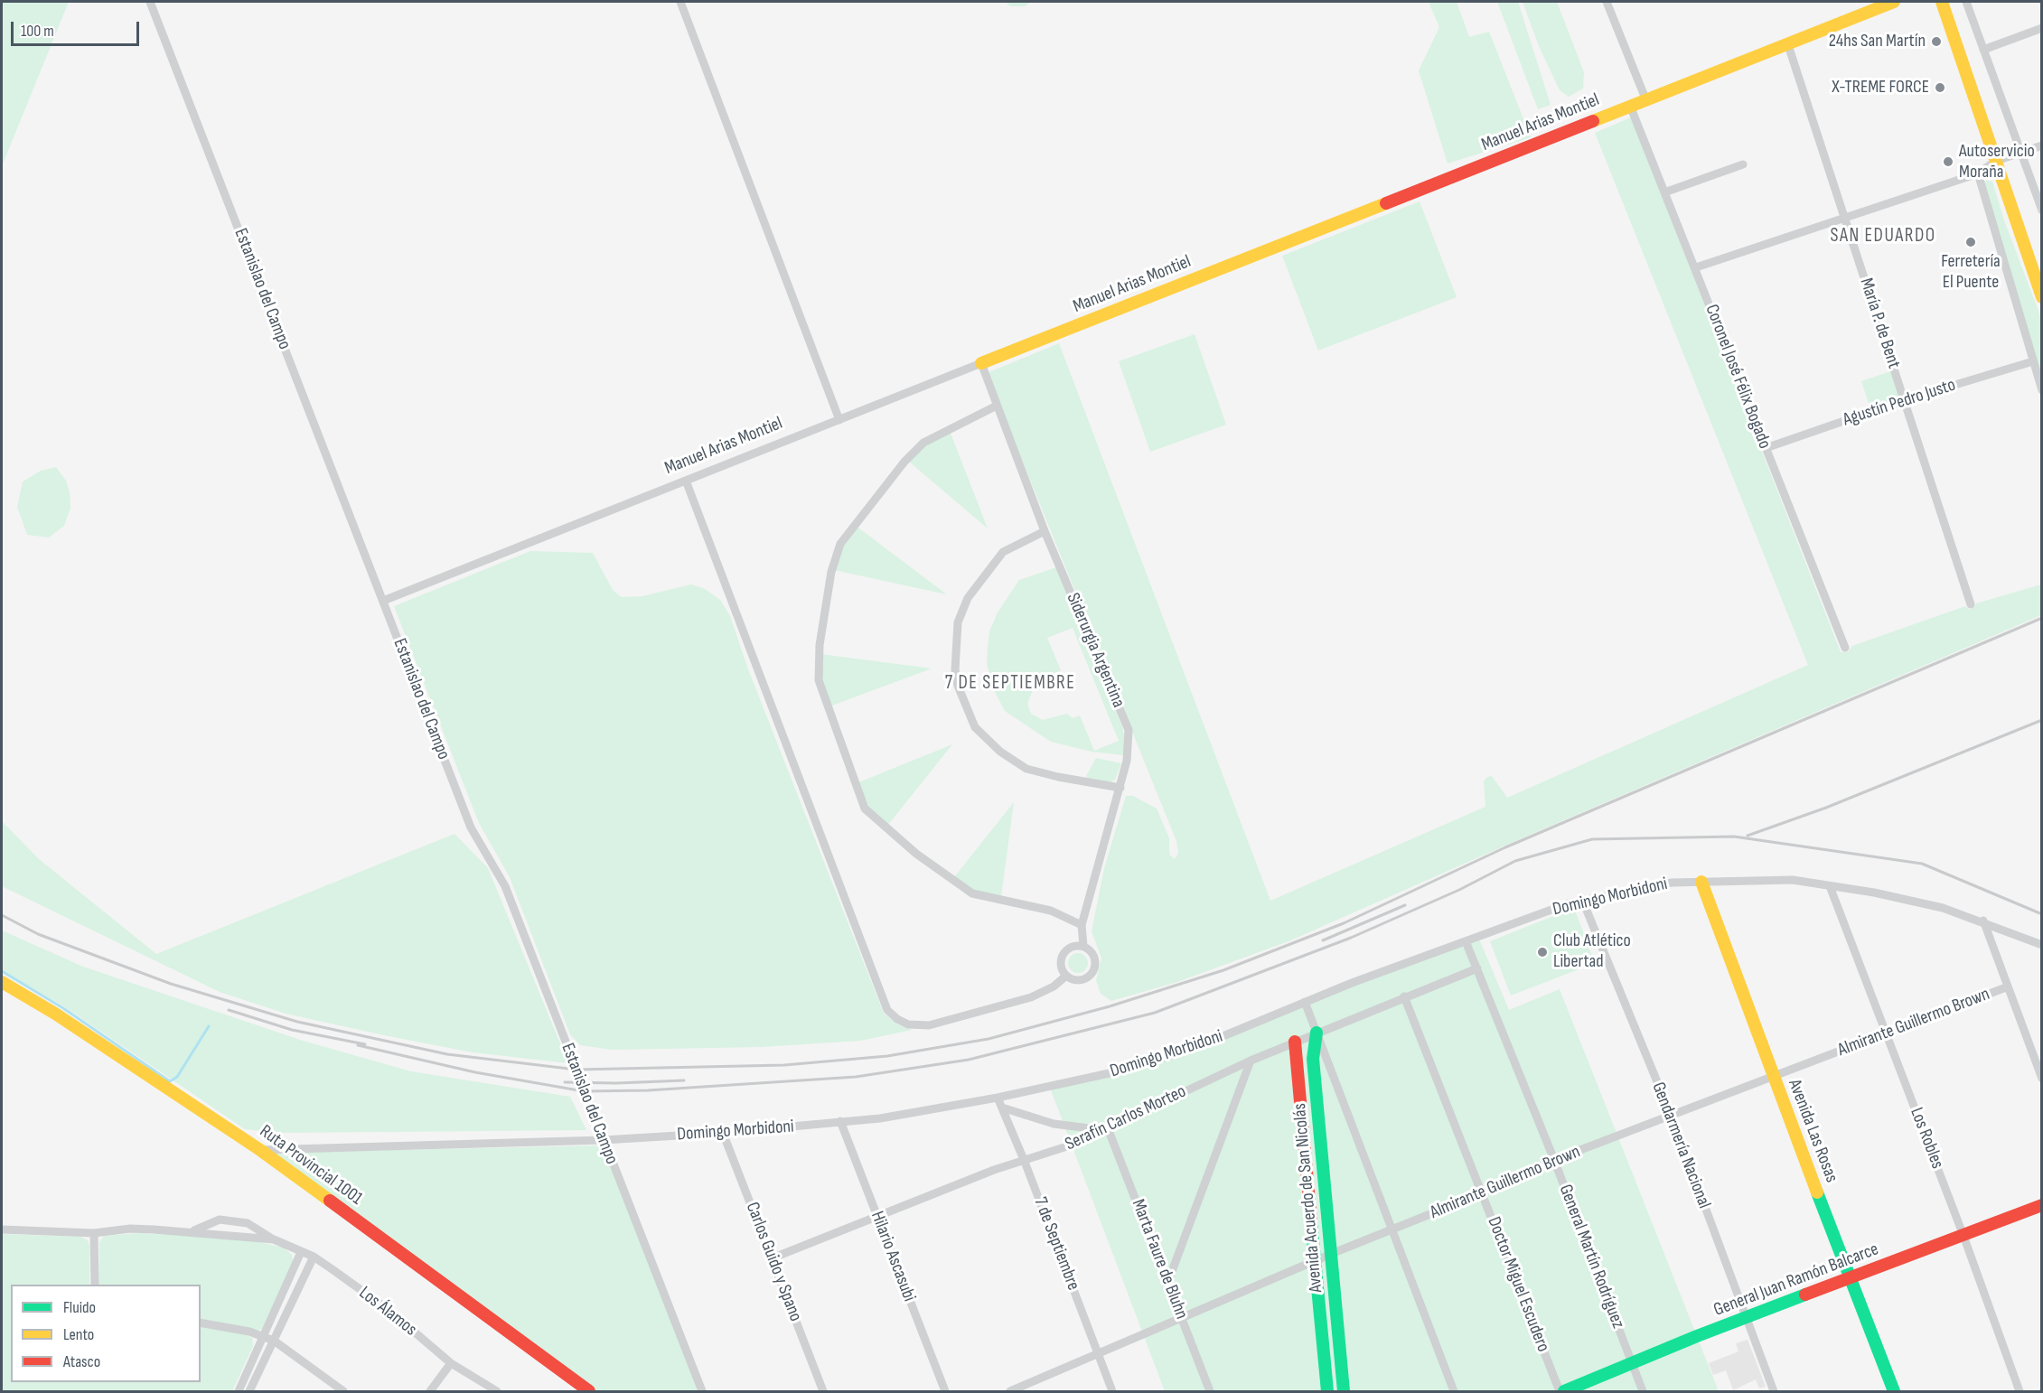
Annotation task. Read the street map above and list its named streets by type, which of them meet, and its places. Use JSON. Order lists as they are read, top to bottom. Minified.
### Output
{"streets":{"street":["Manuel Arias Montiel","Estanislao del Campo","María P. de Bent","Coronel José Félix Bogado","Agustín Pedro Justo","Siderurgia Argentina","Domingo Morbidoni","Almirante Guillermo Brown","Serafín Carlos Morteo","Avenida Las Rosas","Los Robles","Gendarmería Nacional","Ruta Provincial 1001","Avenida Acuerdo de San Nicolás","7 de Septiembre","Hilario Ascasubi","General Martín Rodríguez","Marta Faure de Bluhn","Carlos Guido y Spano","General Juan Ramón Balcarce","Doctor Miguel Escudero","Los Álamos"]},"crossings":[["Manuel Arias Montiel","Estanislao del Campo"],["Manuel Arias Montiel","María P. de Bent"],["Manuel Arias Montiel","Coronel José Félix Bogado"],["Manuel Arias Montiel","Siderurgia Argentina"],["Estanislao del Campo","Domingo Morbidoni"],["María P. de Bent","Agustín Pedro Justo"],["Coronel José Félix Bogado","Agustín Pedro Justo"],["Domingo Morbidoni","Avenida Las Rosas"],["Domingo Morbidoni","Los Robles"],["Domingo Morbidoni","Gendarmería Nacional"],["Domingo Morbidoni","Ruta Provincial 1001"],["Domingo Morbidoni","Avenida Acuerdo de San Nicolás"],["Domingo Morbidoni","7 de Septiembre"],["Domingo Morbidoni","Hilario Ascasubi"],["Domingo Morbidoni","General Martín Rodríguez"],["Domingo Morbidoni","Carlos Guido y Spano"],["Almirante Guillermo Brown","Avenida Las Rosas"],["Almirante Guillermo Brown","Los Robles"],["Almirante Guillermo Brown","Gendarmería Nacional"],["Almirante Guillermo Brown","Avenida Acuerdo de San Nicolás"],["Almirante Guillermo Brown","7 de Septiembre"],["Almirante Guillermo Brown","General Martín Rodríguez"],["Almirante Guillermo Brown","Marta Faure de Bluhn"],["Almirante Guillermo Brown","Doctor Miguel Escudero"],["Serafín Carlos Morteo","Avenida Acuerdo de San Nicolás"],["Serafín Carlos Morteo","7 de Septiembre"],["Serafín Carlos Morteo","Hilario Ascasubi"],["Serafín Carlos Morteo","General Martín Rodríguez"],["Serafín Carlos Morteo","Marta Faure de Bluhn"],["Serafín Carlos Morteo","Carlos Guido y Spano"],["Serafín Carlos Morteo","Doctor Miguel Escudero"],["Avenida Las Rosas","General Juan Ramón Balcarce"],["Los Robles","General Juan Ramón Balcarce"],["Gendarmería Nacional","General Juan Ramón Balcarce"],["General Martín Rodríguez","General Juan Ramón Balcarce"]],"districts":["SAN EDUARDO","7 DE SEPTIEMBRE"],"places":["24hs San Martín","X-TREME FORCE","Autoservicio Moraña","Ferretería El Puente","Club Atlético Libertad"],"legend":["Fluido","Lento","Atasco"],"scale_bar":"100 m"}
